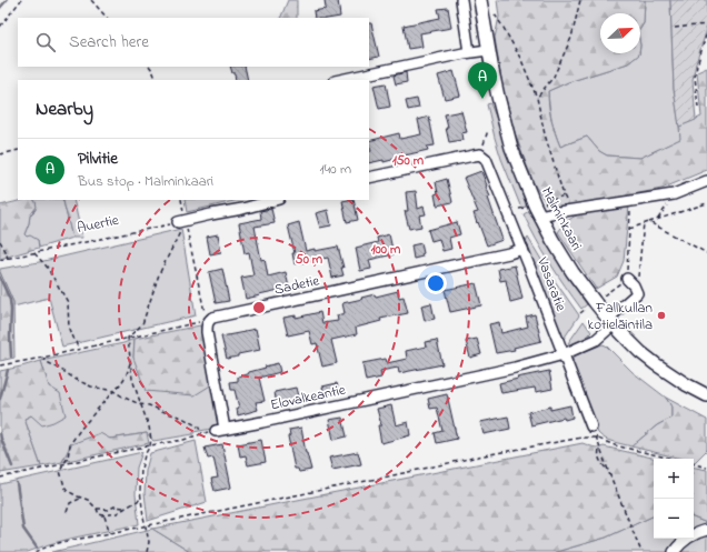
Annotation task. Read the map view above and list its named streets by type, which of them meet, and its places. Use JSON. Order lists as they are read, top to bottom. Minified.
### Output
{"streets":{"main road":["Malminkaari"],"street":["Vasaratie","Sadetie","Elovalkeantie"],"path":["Auertie"]},"crossings":[["Malminkaari","Elovalkeantie"],["Vasaratie","Sadetie"],["Vasaratie","Elovalkeantie"]],"places":["Fallkullan kotieläintila"],"north":"top right","page":{"search":"Search here","pins":"A","heading":"Nearby","list":[{"mark":"A","name":"Pilvitie","note":"Bus stop · Malminkaari","value":"140 m"}],"map_buttons":["+","−"]},"rings":["150 m","100 m","50 m"]}
